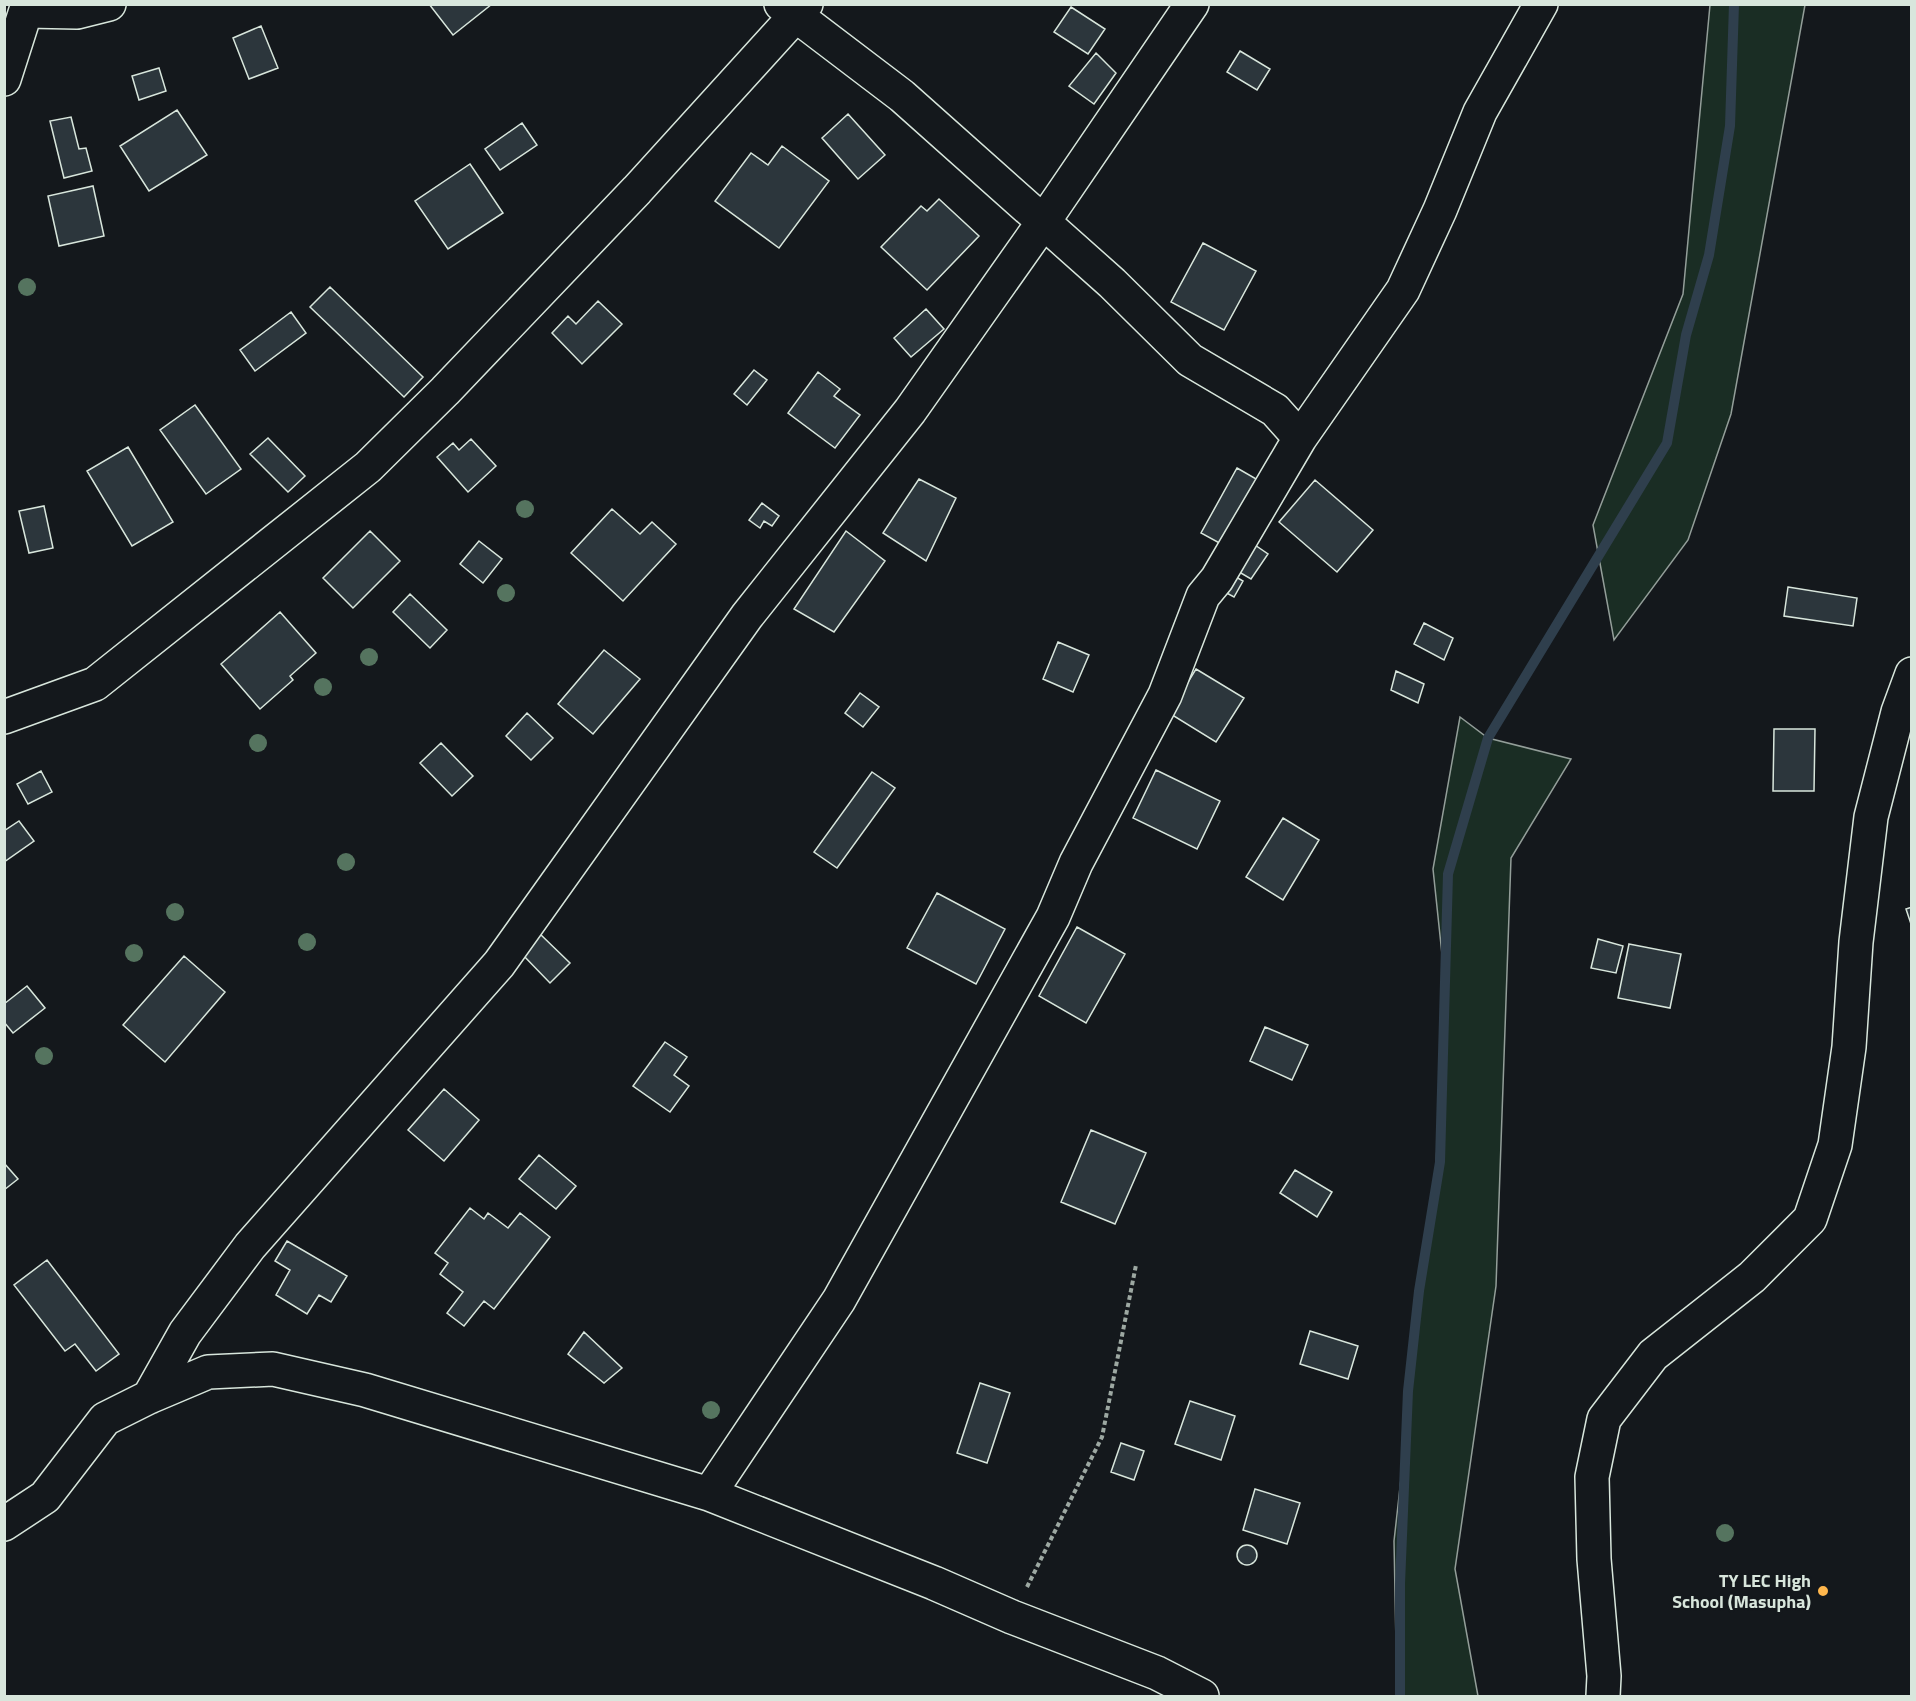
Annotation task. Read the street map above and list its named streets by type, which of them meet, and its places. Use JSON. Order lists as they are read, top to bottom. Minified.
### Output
{"places":["TY LEC High School (Masupha)"]}
